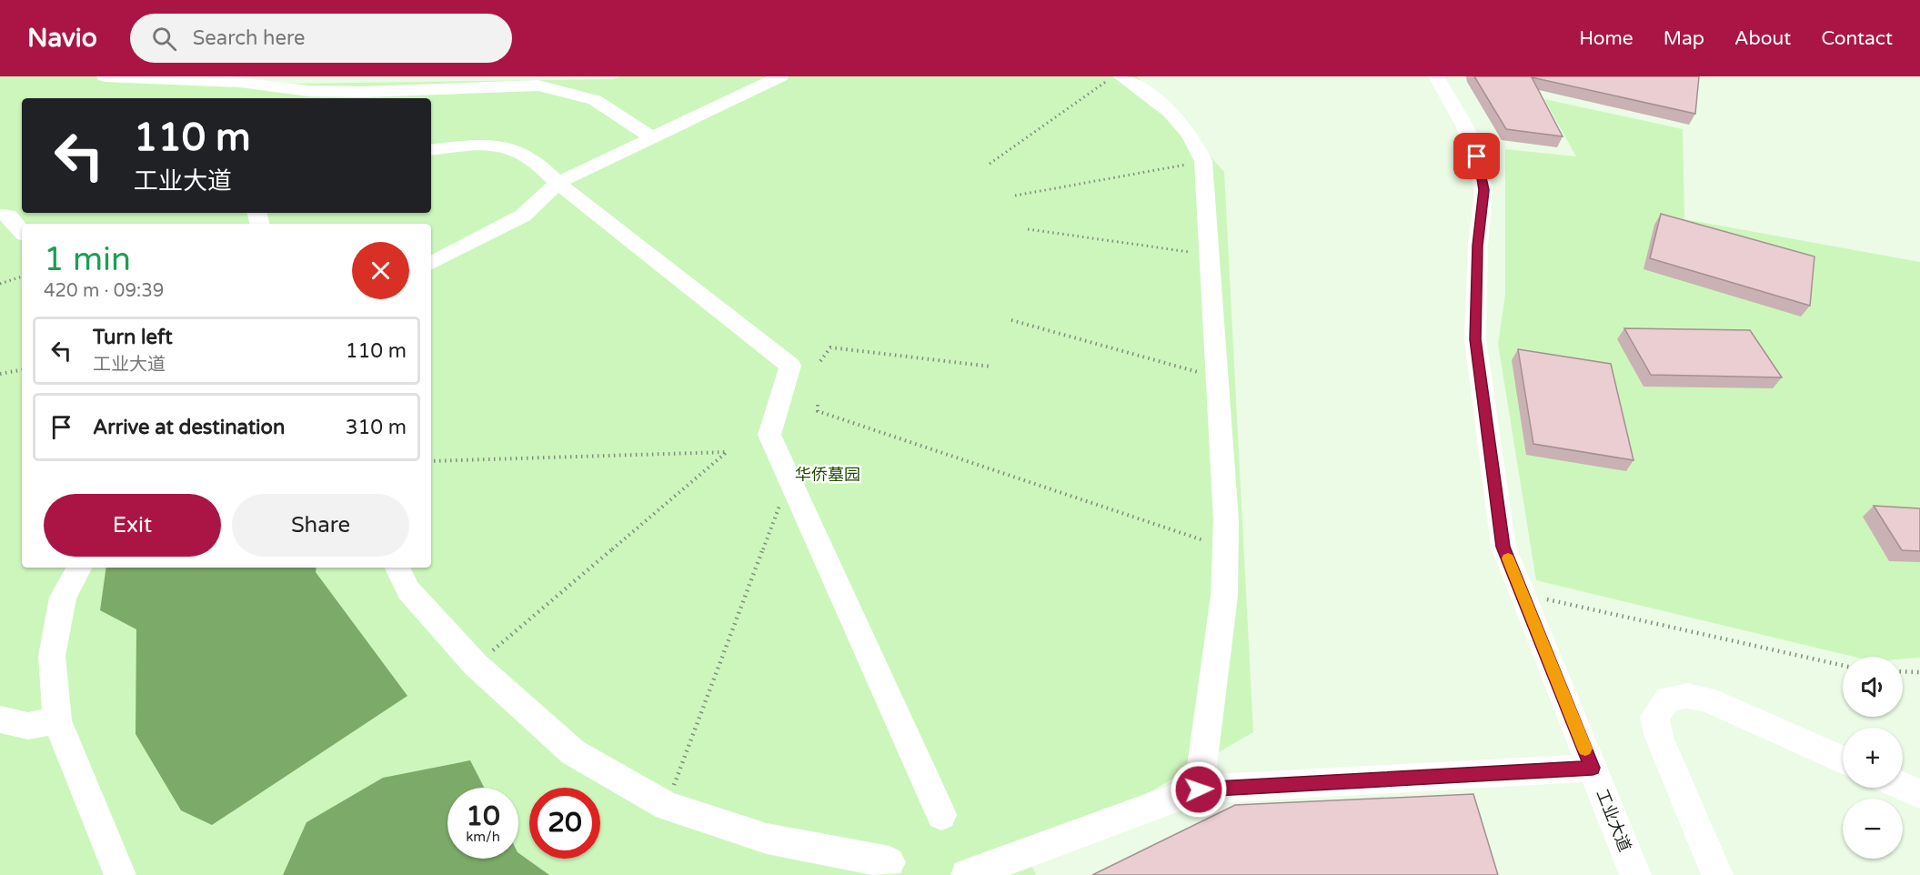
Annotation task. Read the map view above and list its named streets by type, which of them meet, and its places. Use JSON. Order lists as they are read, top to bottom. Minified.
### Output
{"streets":{"street":["工业大道"]},"parks":["华侨墓园"],"page":{"header":"Navio","search":"Search here","nav":["Home","Map","About","Contact"],"turn":["110 m","工业大道"],"heading":["1 min","420 m · 09:39"],"list":[{"name":"Turn left","note":"工业大道","value":"110 m"},{"name":"Arrive at destination","value":"310 m"}],"buttons":["Exit","Share"],"map_buttons":["+","−"],"speed":"10 km/h","limit":"20"}}
